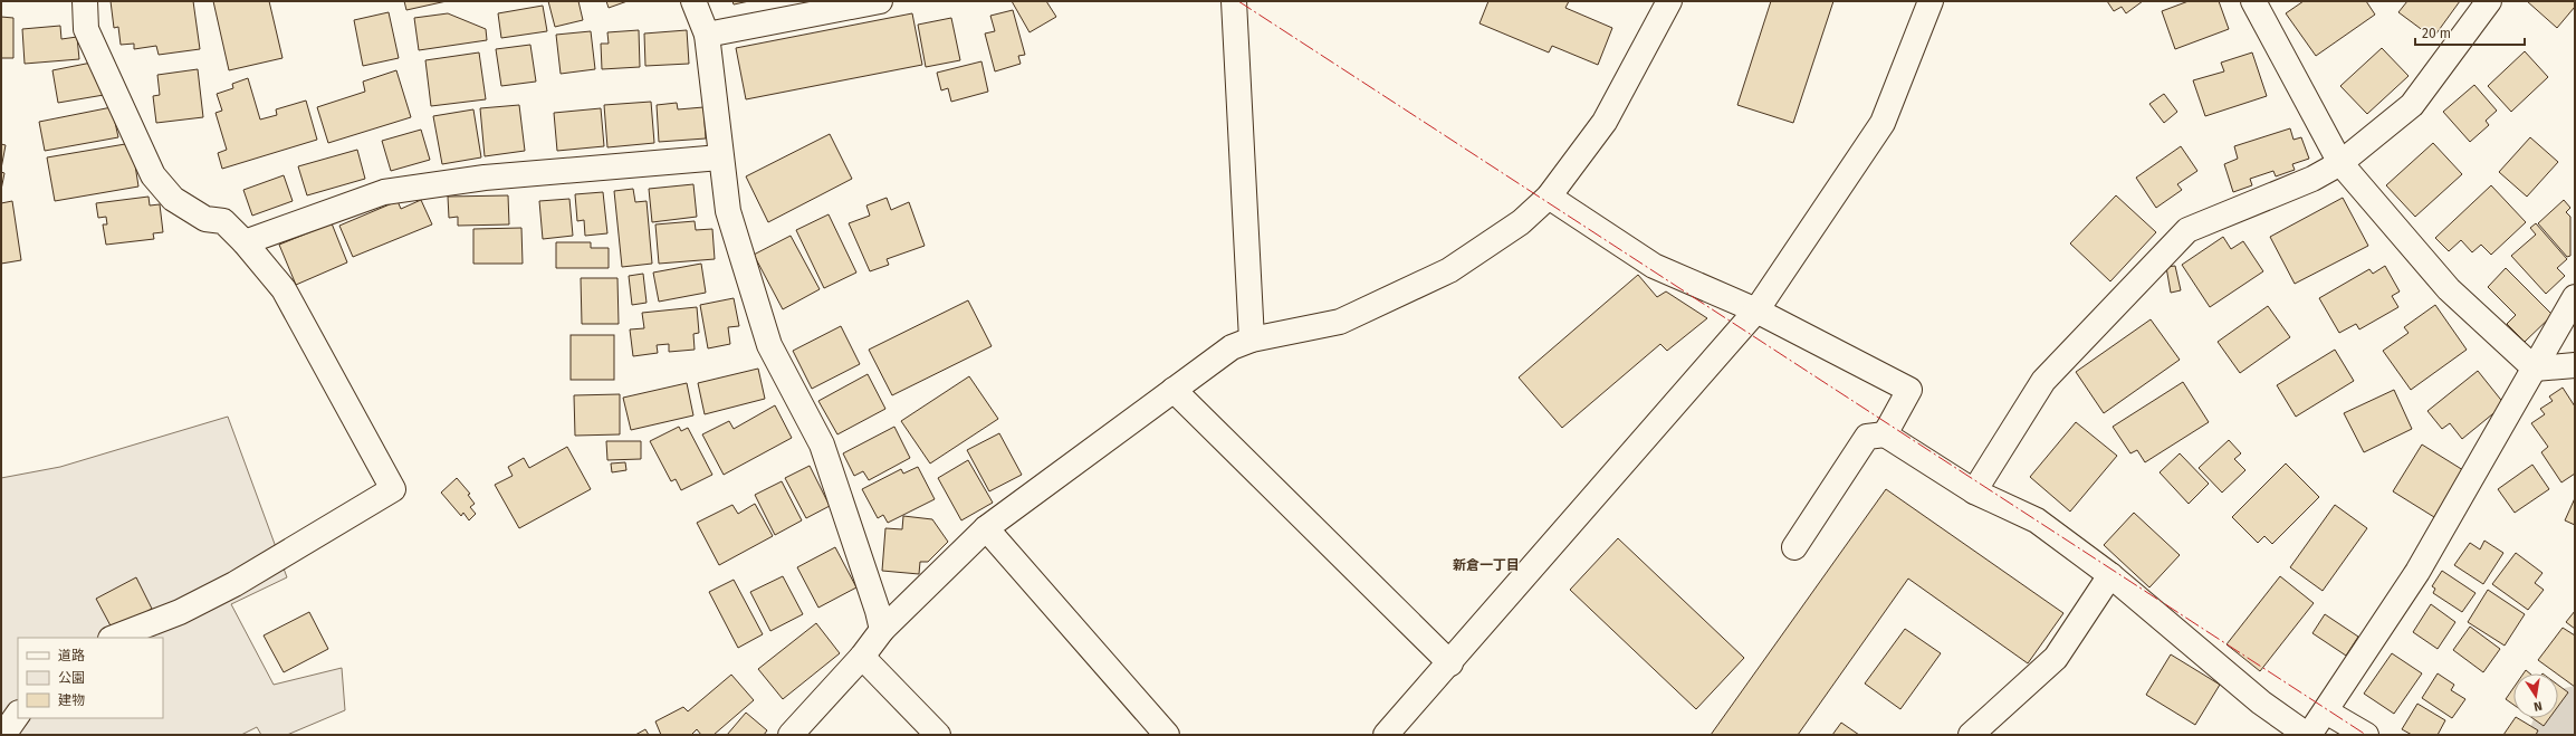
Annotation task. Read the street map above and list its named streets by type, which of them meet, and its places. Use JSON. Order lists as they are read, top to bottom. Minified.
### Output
{"districts":["新倉一丁目"],"legend":["道路","公園","建物"],"scale_bar":"20 m","north":"bottom"}
